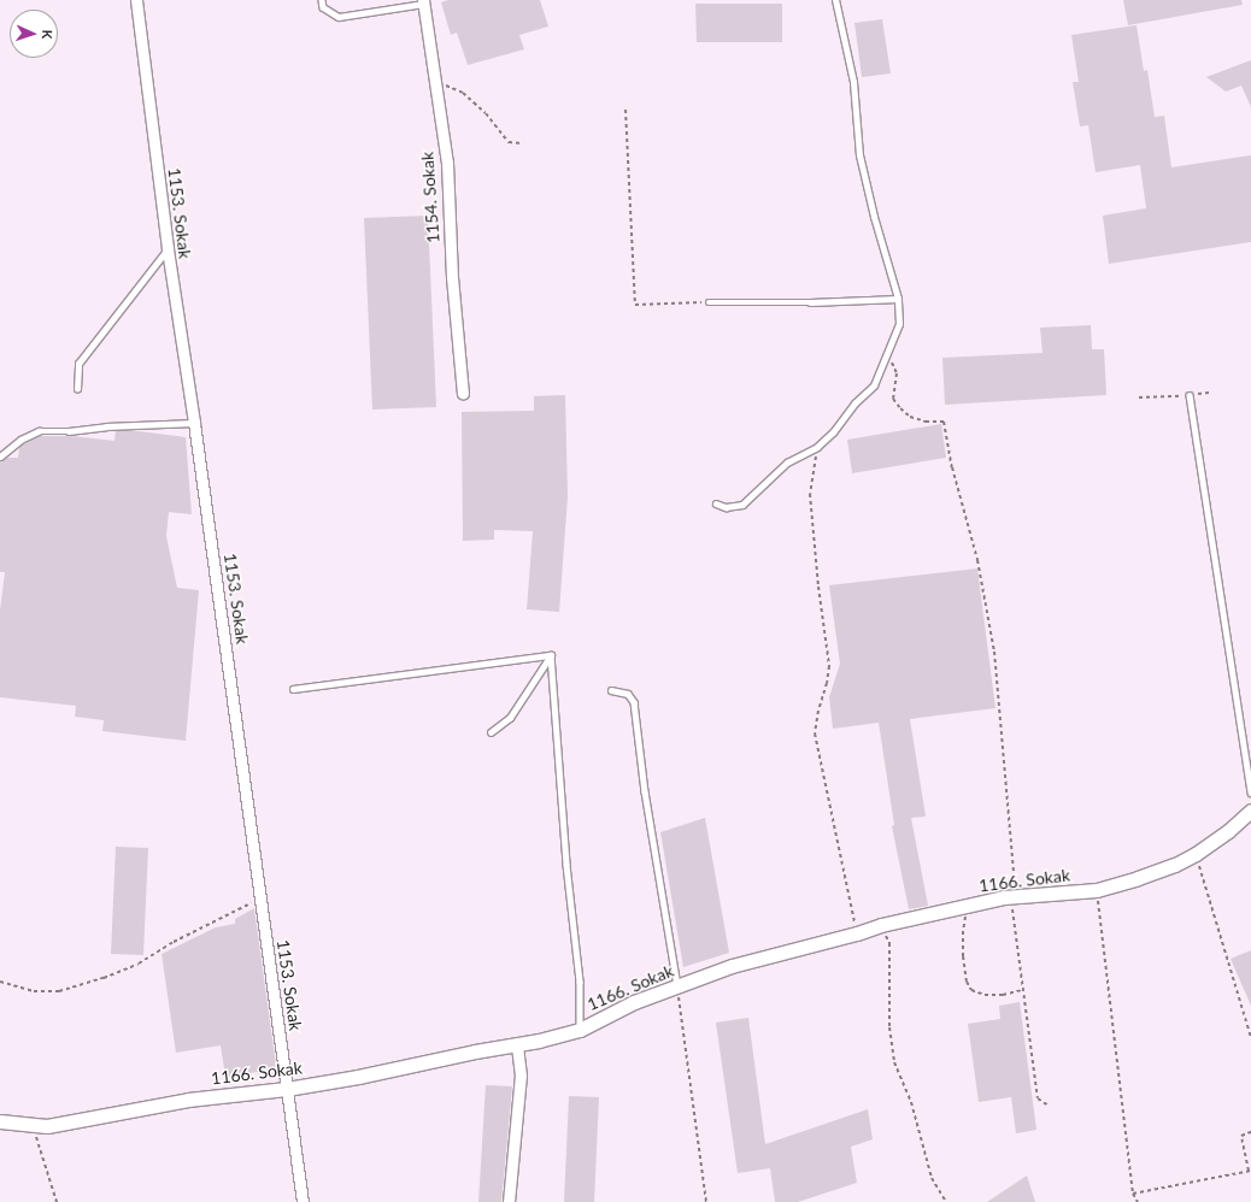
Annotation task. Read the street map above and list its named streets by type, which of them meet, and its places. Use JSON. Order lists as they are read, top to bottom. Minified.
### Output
{"streets":{"street":["1154. Sokak","1153. Sokak","1166. Sokak"]},"crossings":[["1153. Sokak","1166. Sokak"]],"north":"right"}
